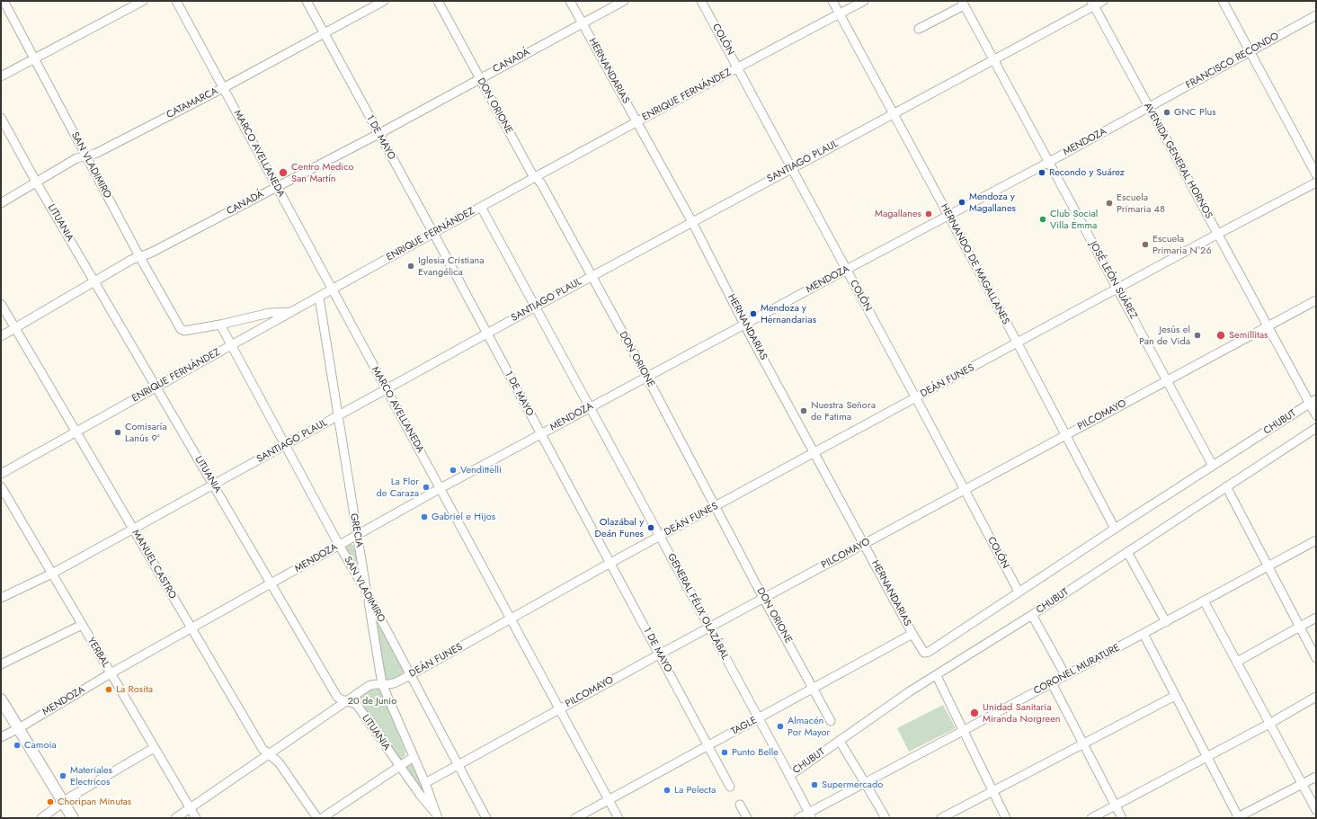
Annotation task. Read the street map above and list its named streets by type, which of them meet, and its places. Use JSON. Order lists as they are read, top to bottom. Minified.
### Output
{"streets":{"street":["COLÓN","CANADÁ","FRANCISCO RECONDO","HERNANDARIAS","ENRIQUE FERNÁNDEZ","CATAMARCA","DON ORIONE","1 DE MAYO","MENDOZA","MARCO AVELLANEDA","AVENIDA GENERAL HORNOS","SANTIAGO PLAUL","SAN VLADIMIRO","LITUANIA","HERNANDO DE MAGALLANES","JOSÉ LEÓN SUÁREZ","DEÁN FUNES","PILCOMAYO","CHUBUT","GRECIA","MANUEL CASTRO","GENERAL FÉLIX OLAZÁBAL","YERBAL","CORONEL MURATURE","TAGLE"]},"crossings":[["COLÓN","ENRIQUE FERNÁNDEZ"],["COLÓN","MENDOZA"],["COLÓN","SANTIAGO PLAUL"],["COLÓN","DEÁN FUNES"],["COLÓN","PILCOMAYO"],["COLÓN","CHUBUT"],["CANADÁ","HERNANDARIAS"],["CANADÁ","DON ORIONE"],["CANADÁ","1 DE MAYO"],["CANADÁ","MARCO AVELLANEDA"],["CANADÁ","SAN VLADIMIRO"],["CANADÁ","LITUANIA"],["CANADÁ","MANUEL CASTRO"],["FRANCISCO RECONDO","MENDOZA"],["FRANCISCO RECONDO","AVENIDA GENERAL HORNOS"],["HERNANDARIAS","ENRIQUE FERNÁNDEZ"],["HERNANDARIAS","MENDOZA"],["HERNANDARIAS","SANTIAGO PLAUL"],["HERNANDARIAS","DEÁN FUNES"],["HERNANDARIAS","PILCOMAYO"],["HERNANDARIAS","CHUBUT"],["HERNANDARIAS","TAGLE"],["ENRIQUE FERNÁNDEZ","DON ORIONE"],["ENRIQUE FERNÁNDEZ","1 DE MAYO"],["ENRIQUE FERNÁNDEZ","MARCO AVELLANEDA"],["ENRIQUE FERNÁNDEZ","SAN VLADIMIRO"],["ENRIQUE FERNÁNDEZ","LITUANIA"],["ENRIQUE FERNÁNDEZ","HERNANDO DE MAGALLANES"],["ENRIQUE FERNÁNDEZ","GRECIA"],["ENRIQUE FERNÁNDEZ","MANUEL CASTRO"],["ENRIQUE FERNÁNDEZ","GENERAL FÉLIX OLAZÁBAL"],["CATAMARCA","1 DE MAYO"],["CATAMARCA","MARCO AVELLANEDA"],["CATAMARCA","SAN VLADIMIRO"],["CATAMARCA","LITUANIA"],["DON ORIONE","MENDOZA"],["DON ORIONE","SANTIAGO PLAUL"],["DON ORIONE","DEÁN FUNES"],["DON ORIONE","PILCOMAYO"],["DON ORIONE","TAGLE"],["1 DE MAYO","MENDOZA"],["1 DE MAYO","SANTIAGO PLAUL"],["1 DE MAYO","DEÁN FUNES"],["1 DE MAYO","PILCOMAYO"],["1 DE MAYO","TAGLE"],["MENDOZA","MARCO AVELLANEDA"],["MENDOZA","AVENIDA GENERAL HORNOS"],["MENDOZA","SAN VLADIMIRO"],["MENDOZA","LITUANIA"],["MENDOZA","HERNANDO DE MAGALLANES"],["MENDOZA","JOSÉ LEÓN SUÁREZ"],["MENDOZA","GRECIA"],["MENDOZA","MANUEL CASTRO"],["MENDOZA","GENERAL FÉLIX OLAZÁBAL"],["MENDOZA","YERBAL"],["MARCO AVELLANEDA","SANTIAGO PLAUL"],["MARCO AVELLANEDA","DEÁN FUNES"],["MARCO AVELLANEDA","PILCOMAYO"],["MARCO AVELLANEDA","TAGLE"],["AVENIDA GENERAL HORNOS","SANTIAGO PLAUL"],["AVENIDA GENERAL HORNOS","DEÁN FUNES"],["AVENIDA GENERAL HORNOS","PILCOMAYO"],["AVENIDA GENERAL HORNOS","CHUBUT"],["SANTIAGO PLAUL","SAN VLADIMIRO"],["SANTIAGO PLAUL","LITUANIA"],["SANTIAGO PLAUL","HERNANDO DE MAGALLANES"],["SANTIAGO PLAUL","JOSÉ LEÓN SUÁREZ"],["SANTIAGO PLAUL","GRECIA"],["SANTIAGO PLAUL","MANUEL CASTRO"],["SANTIAGO PLAUL","GENERAL FÉLIX OLAZÁBAL"],["SANTIAGO PLAUL","YERBAL"],["SAN VLADIMIRO","DEÁN FUNES"],["SAN VLADIMIRO","PILCOMAYO"],["SAN VLADIMIRO","GRECIA"],["LITUANIA","DEÁN FUNES"],["LITUANIA","GRECIA"],["HERNANDO DE MAGALLANES","DEÁN FUNES"],["HERNANDO DE MAGALLANES","PILCOMAYO"],["HERNANDO DE MAGALLANES","CHUBUT"],["JOSÉ LEÓN SUÁREZ","DEÁN FUNES"],["JOSÉ LEÓN SUÁREZ","PILCOMAYO"],["JOSÉ LEÓN SUÁREZ","CHUBUT"],["DEÁN FUNES","GRECIA"],["DEÁN FUNES","MANUEL CASTRO"],["DEÁN FUNES","GENERAL FÉLIX OLAZÁBAL"],["DEÁN FUNES","YERBAL"],["PILCOMAYO","GRECIA"],["PILCOMAYO","GENERAL FÉLIX OLAZÁBAL"],["CHUBUT","GENERAL FÉLIX OLAZÁBAL"],["GENERAL FÉLIX OLAZÁBAL","CORONEL MURATURE"],["GENERAL FÉLIX OLAZÁBAL","TAGLE"]],"parks":["20 de Junio"],"places":["GNC Plus","Centro Medico San Martín","Recondo y Suárez","Mendoza y Magallanes","Escuela Primaria 48","Magallanes","Club Social Villa Emma","Escuela Primaria Nº26","Iglesia Cristiana Evangélica","Mendoza y Hernandarias","Jesús el Pan de Vida","Semillitas","Nuestra Señora de Fatima","Comisaría Lanús 9°","Vendittelli","La Flor de Caraza","Gabriel e Hijos","Olazábal y Deán Funes","La Rosita","Unidad Sanitaria Miranda Norgreen","Almacén Por Mayor","Camoia","Punto Belle","Materiales Electricos","Supermercado","La Pelecta","Choripan Minutas"]}
